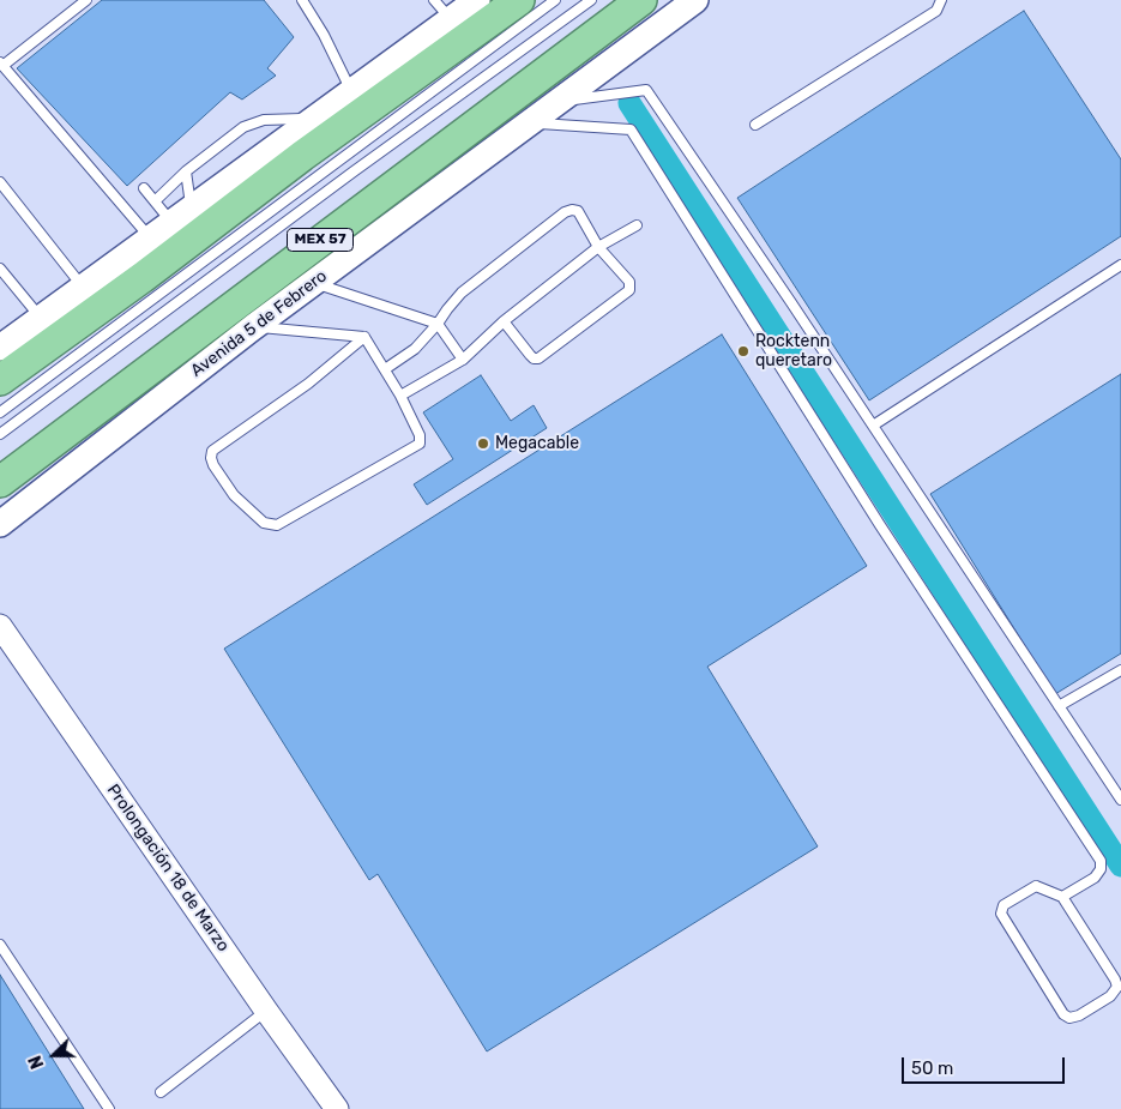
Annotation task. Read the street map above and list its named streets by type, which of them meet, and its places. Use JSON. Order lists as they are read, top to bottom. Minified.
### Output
{"streets":{"highway":["MEX 57","Avenida 5 de Febrero"],"street":["Prolongación 18 de Marzo"]},"places":["Rocktenn queretaro","Megacable"],"scale_bar":"50 m","north":"left"}
